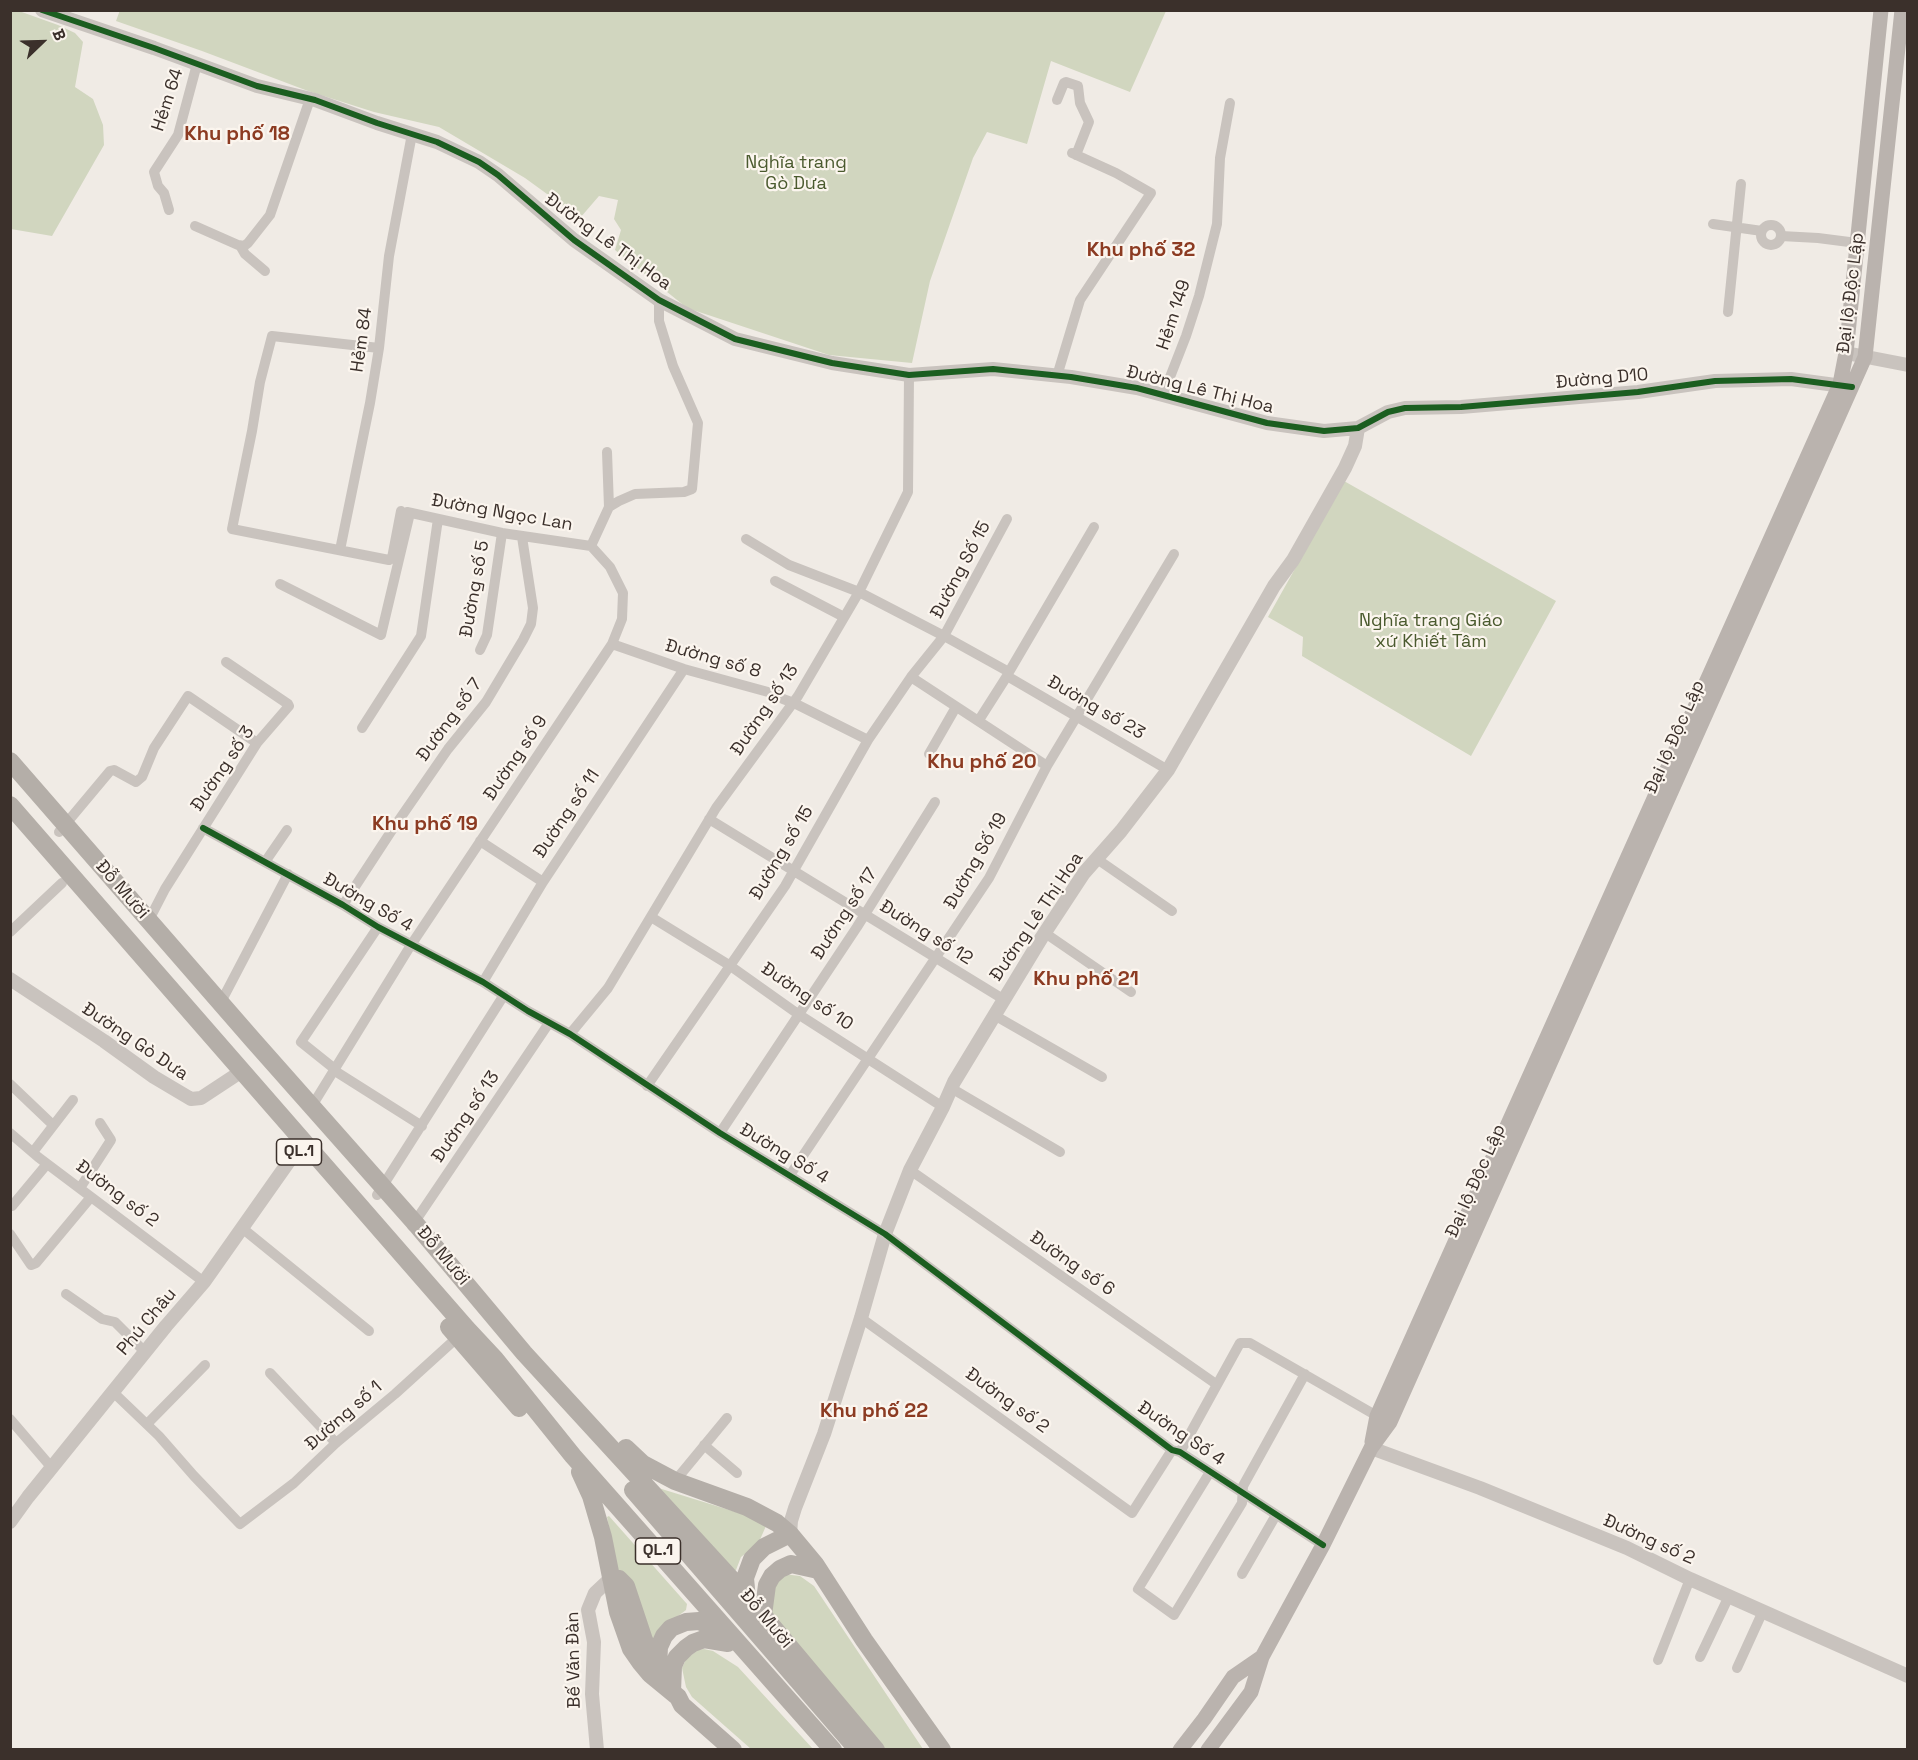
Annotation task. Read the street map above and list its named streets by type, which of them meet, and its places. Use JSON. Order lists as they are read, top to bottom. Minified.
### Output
{"streets":{"highway":["Đỗ Mười","QL.1"],"main road":["Đại lộ Độc Lập"],"street":["Hẻm 64","Đường Lê Thị Hoa","Hẻm 149","Hẻm 84","Đường D10","Đường Ngọc Lan","Đường Số 15","Đường số 5","Đường số 8","Đường số 23","Đường số 13","Đường số 7","Đường số 9","Đường số 3","Đường số 11","Đường số 15","Đường Số 19","Đường Số 4","Đường số 17","Đường số 12","Đường số 10","Đường Gò Dưa","Đường số 2","Đường số 6","Phú Châu","Đường số 1","Bế Văn Đàn"]},"crossings":[["Hẻm 64","Đường Lê Thị Hoa"],["Đường Lê Thị Hoa","Hẻm 149"],["Đường Lê Thị Hoa","Hẻm 84"],["Đường Lê Thị Hoa","Đường D10"],["Đường Lê Thị Hoa","Đường số 23"],["Đường Lê Thị Hoa","Đường số 13"],["Đường Lê Thị Hoa","Đường Số 4"],["Đường Lê Thị Hoa","Đường số 12"],["Đường Lê Thị Hoa","Đường số 10"],["Đường Lê Thị Hoa","Đường số 2"],["Đường Lê Thị Hoa","Đường số 6"],["Đại lộ Độc Lập","Đường D10"],["Đại lộ Độc Lập","Đường Số 4"],["Đại lộ Độc Lập","Đường số 2"],["Đường Ngọc Lan","Đường số 5"],["Đường Ngọc Lan","Đường số 7"],["Đường Ngọc Lan","Đường số 9"],["Đường Số 15","Đường số 23"],["Đường Số 15","Đường số 15"],["Đường số 8","Đường số 13"],["Đường số 8","Đường số 9"],["Đường số 8","Đường số 11"],["Đường số 8","Đường số 15"],["Đường số 23","Đường số 13"],["Đường số 23","Đường số 15"],["Đường số 23","Đường Số 19"],["Đường số 13","Đỗ Mười"],["Đường số 13","Đường Số 4"],["Đường số 13","Đường số 12"],["Đường số 13","Đường số 10"],["Đường số 7","Đường Số 4"],["Đường số 9","Đỗ Mười"],["Đường số 9","Đường Số 4"],["Đường số 3","Đỗ Mười"],["Đường số 3","Đường Số 4"],["Đường số 11","Đường Số 4"],["Đường số 15","Đường Số 4"],["Đường số 15","Đường số 12"],["Đường số 15","Đường số 10"],["Đường Số 19","Đường Số 4"],["Đường Số 19","Đường số 12"],["Đường Số 19","Đường số 10"],["Đỗ Mười","Đường Gò Dưa"],["Đỗ Mười","Phú Châu"],["Đỗ Mười","Đường số 1"],["Đường Số 4","Đường số 17"],["Đường Số 4","Đường số 2"],["Đường số 17","Đường số 12"],["Đường số 17","Đường số 10"],["Đường số 2","Phú Châu"]],"districts":["Khu phố 18","Khu phố 32","Khu phố 20","Khu phố 19","Khu phố 21","Khu phố 22"],"parks":["Nghĩa trang Gò Dưa","Nghĩa trang Giáo xứ Khiết Tâm"],"north":"top right"}
